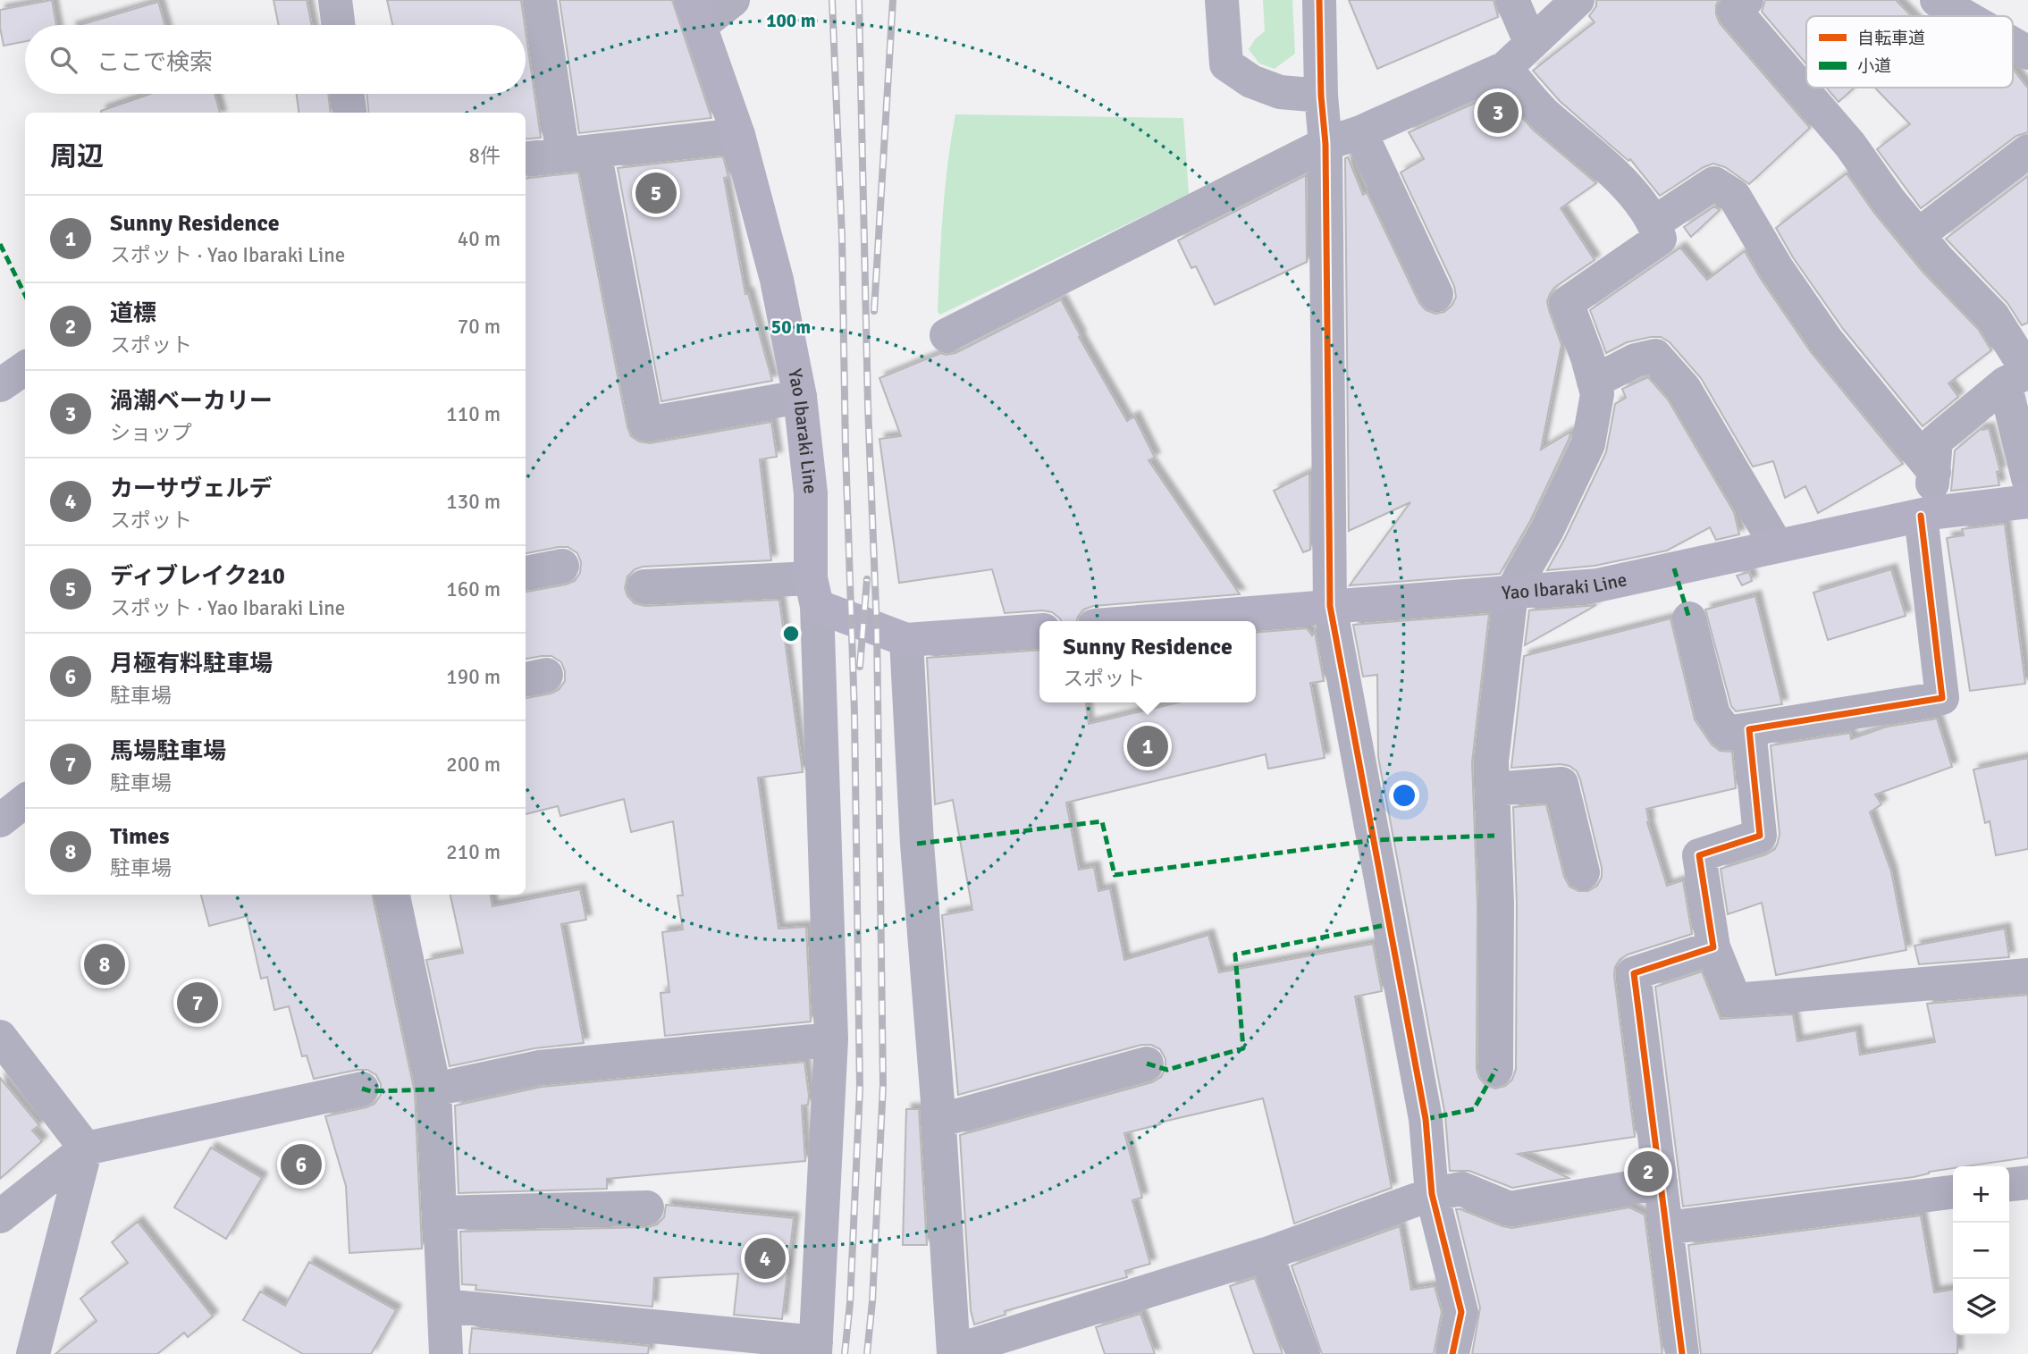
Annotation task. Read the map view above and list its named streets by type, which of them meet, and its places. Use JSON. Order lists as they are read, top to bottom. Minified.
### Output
{"streets":{"main road":["Yao Ibaraki Line"]},"legend":["自転車道","小道"],"page":{"search":"ここで検索","pins":["3","5","1","8","7","6","2","4"],"heading":["周辺","8件"],"list":[{"mark":"1","name":"Sunny Residence","note":"スポット · Yao Ibaraki Line","value":"40 m"},{"mark":"2","name":"道標","note":"スポット","value":"70 m"},{"mark":"3","name":"渦潮ベーカリー","note":"ショップ","value":"110 m"},{"mark":"4","name":"カーサヴェルデ","note":"スポット","value":"130 m"},{"mark":"5","name":"ディブレイク210","note":"スポット · Yao Ibaraki Line","value":"160 m"},{"mark":"6","name":"月極有料駐車場","note":"駐車場","value":"190 m"},{"mark":"7","name":"馬場駐車場","note":"駐車場","value":"200 m"},{"mark":"8","name":"Times","note":"駐車場","value":"210 m"}],"popup":["Sunny Residence","スポット"],"map_buttons":["+","−"]},"rings":["100 m","50 m"]}
